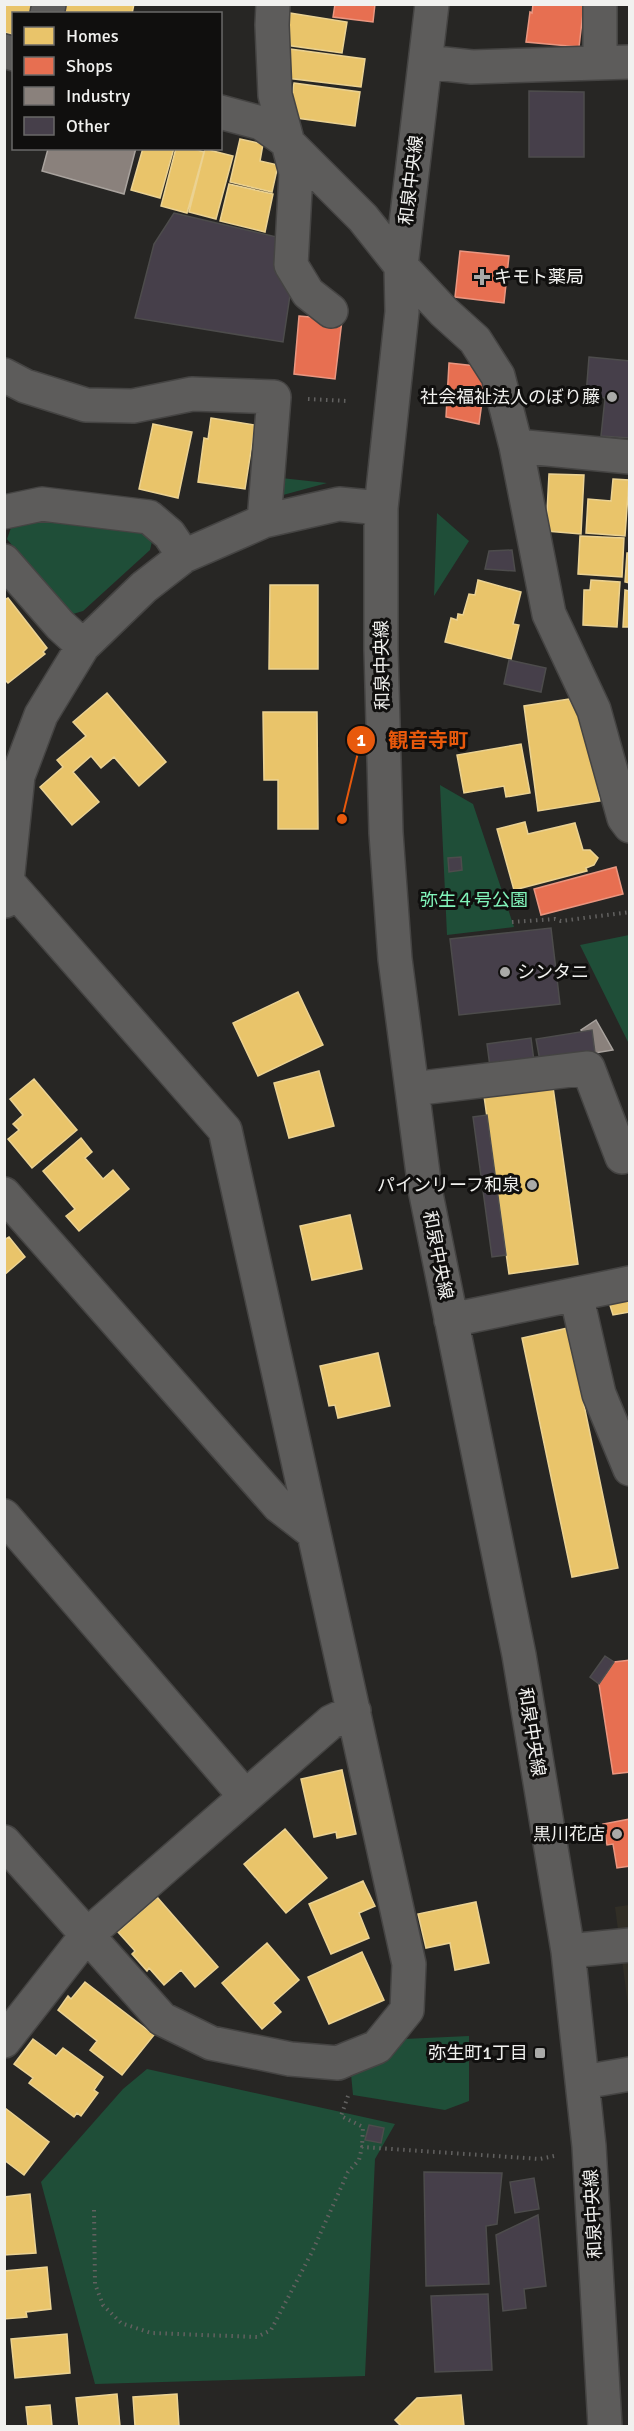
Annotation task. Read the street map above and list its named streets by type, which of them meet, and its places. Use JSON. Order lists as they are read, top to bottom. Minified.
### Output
{"streets":{"street":["和泉中央線"]},"parks":["弥生４号公園"],"places":{"health":["キモト薬局"],"other":["社会福祉法人のぼり藤","観音寺町","シンタニ","パインリーフ和泉","黒川花店"],"transit":["弥生町1丁目"]},"legend":["Homes","Shops","Industry","Other"]}
